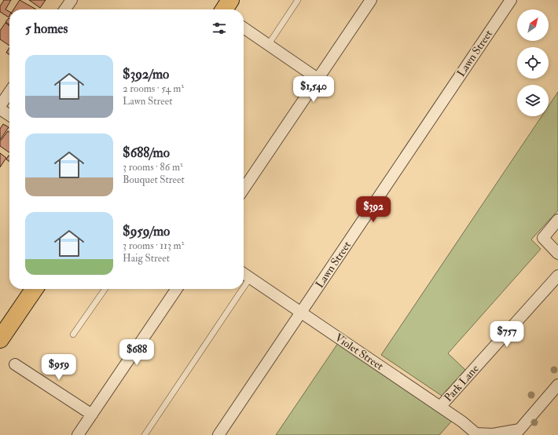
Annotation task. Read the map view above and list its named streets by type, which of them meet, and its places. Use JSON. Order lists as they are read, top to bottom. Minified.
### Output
{"streets":{"street":["Lawn Street","Violet Street","Park Lane"]},"crossings":[["Lawn Street","Violet Street"],["Violet Street","Park Lane"]],"north":"top right","page":{"heading":"5 homes","list":[{"name":"$392/mo","note":"2 rooms · 54 m² · Lawn Street"},{"name":"$688/mo","note":"3 rooms · 86 m² · Bouquet Street"},{"name":"$959/mo","note":"3 rooms · 113 m² · Haig Street"}],"price":["$1,540","$392","$757","$688","$959"]}}
